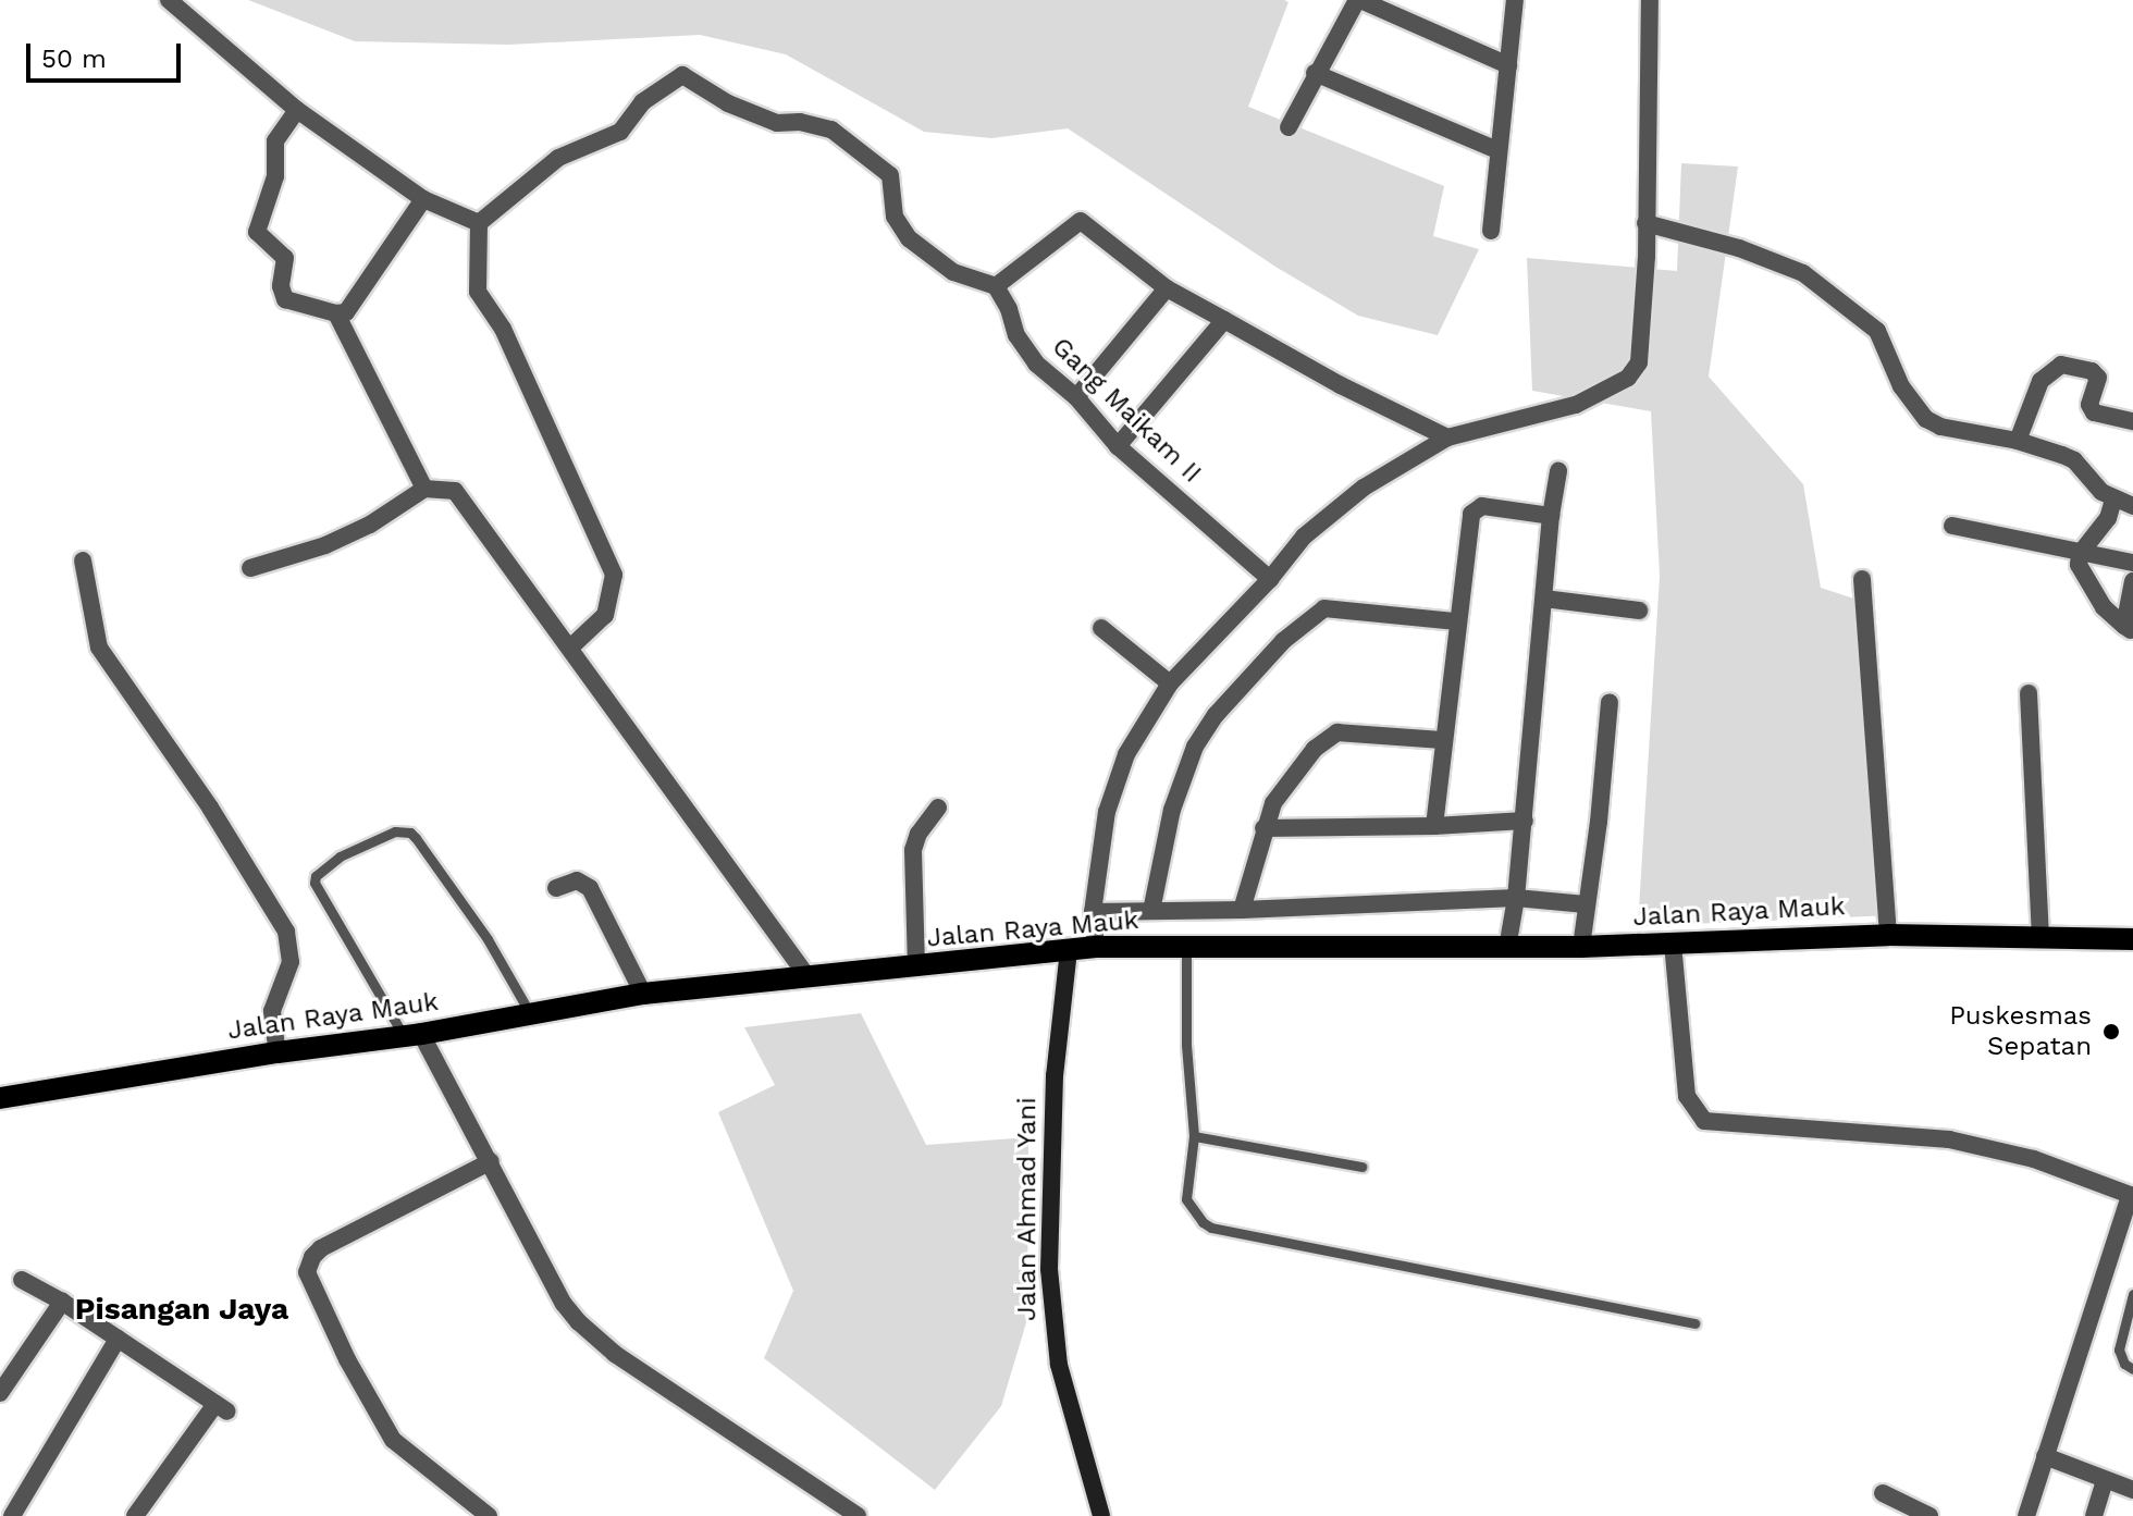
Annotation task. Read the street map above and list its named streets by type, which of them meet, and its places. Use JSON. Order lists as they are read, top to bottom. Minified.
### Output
{"streets":{"main road":["Jalan Raya Mauk"],"street":["Gang Maikam II","Jalan Ahmad Yani"]},"crossings":[["Jalan Raya Mauk","Jalan Ahmad Yani"]],"districts":["Pisangan Jaya"],"places":["Puskesmas Sepatan"],"scale_bar":"50 m"}
